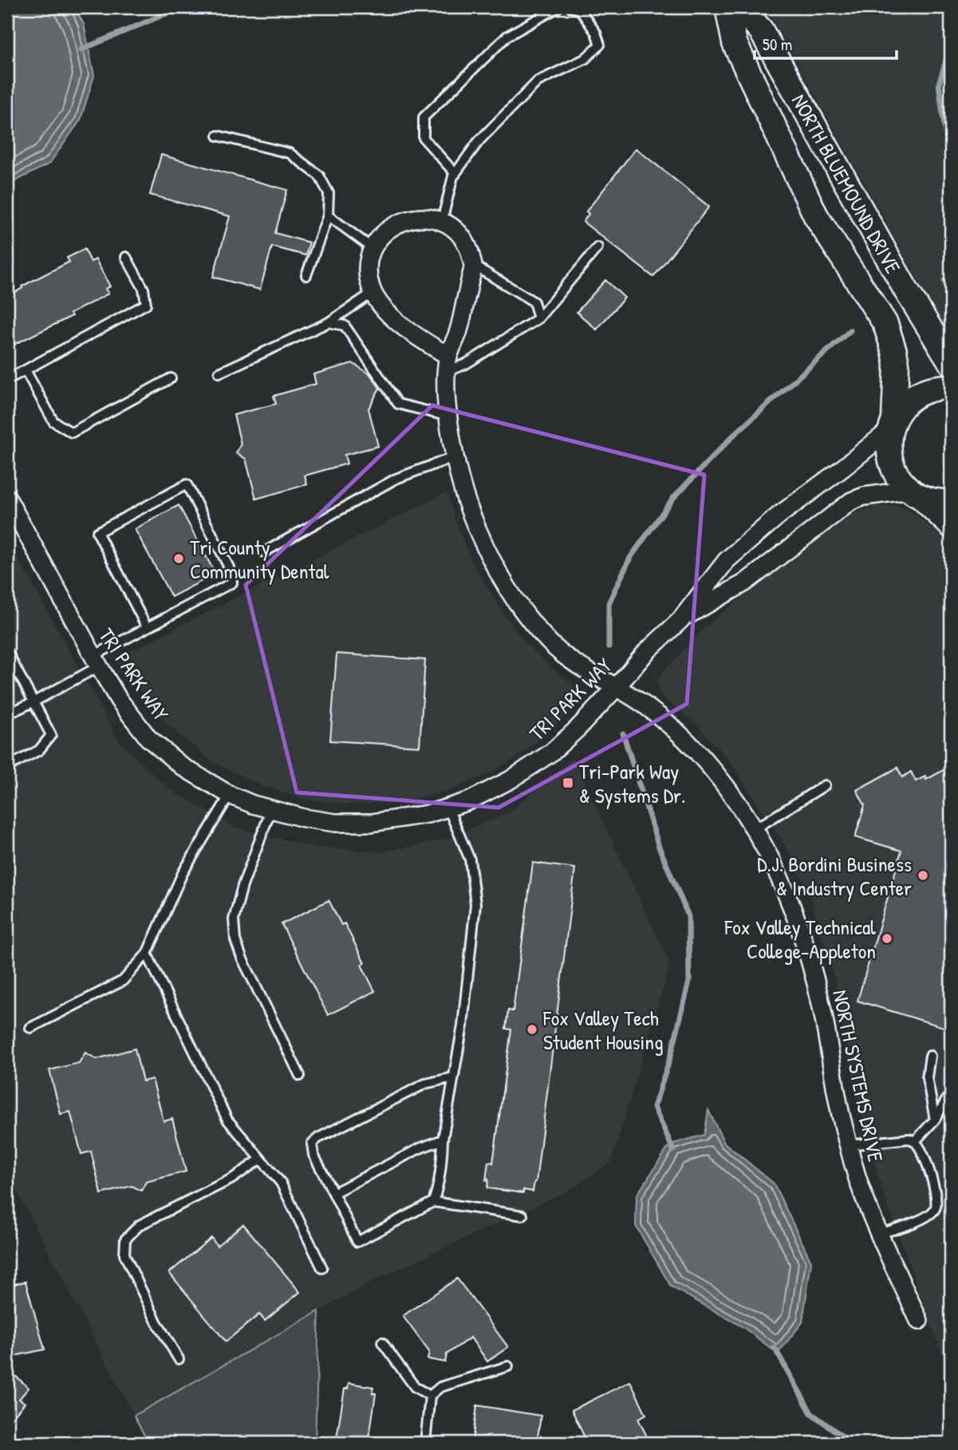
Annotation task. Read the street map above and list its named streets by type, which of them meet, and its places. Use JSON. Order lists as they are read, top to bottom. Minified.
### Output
{"streets":{"main road":["NORTH BLUEMOUND DRIVE"],"street":["TRI PARK WAY","NORTH SYSTEMS DRIVE"]},"crossings":[["NORTH BLUEMOUND DRIVE","TRI PARK WAY"],["TRI PARK WAY","NORTH SYSTEMS DRIVE"]],"places":{"other":["Tri County Community Dental","D.J. Bordini Business & Industry Center","Fox Valley Technical College-Appleton","Fox Valley Tech Student Housing"],"transit":["Tri-Park Way & Systems Dr."]},"scale_bar":"50 m"}
